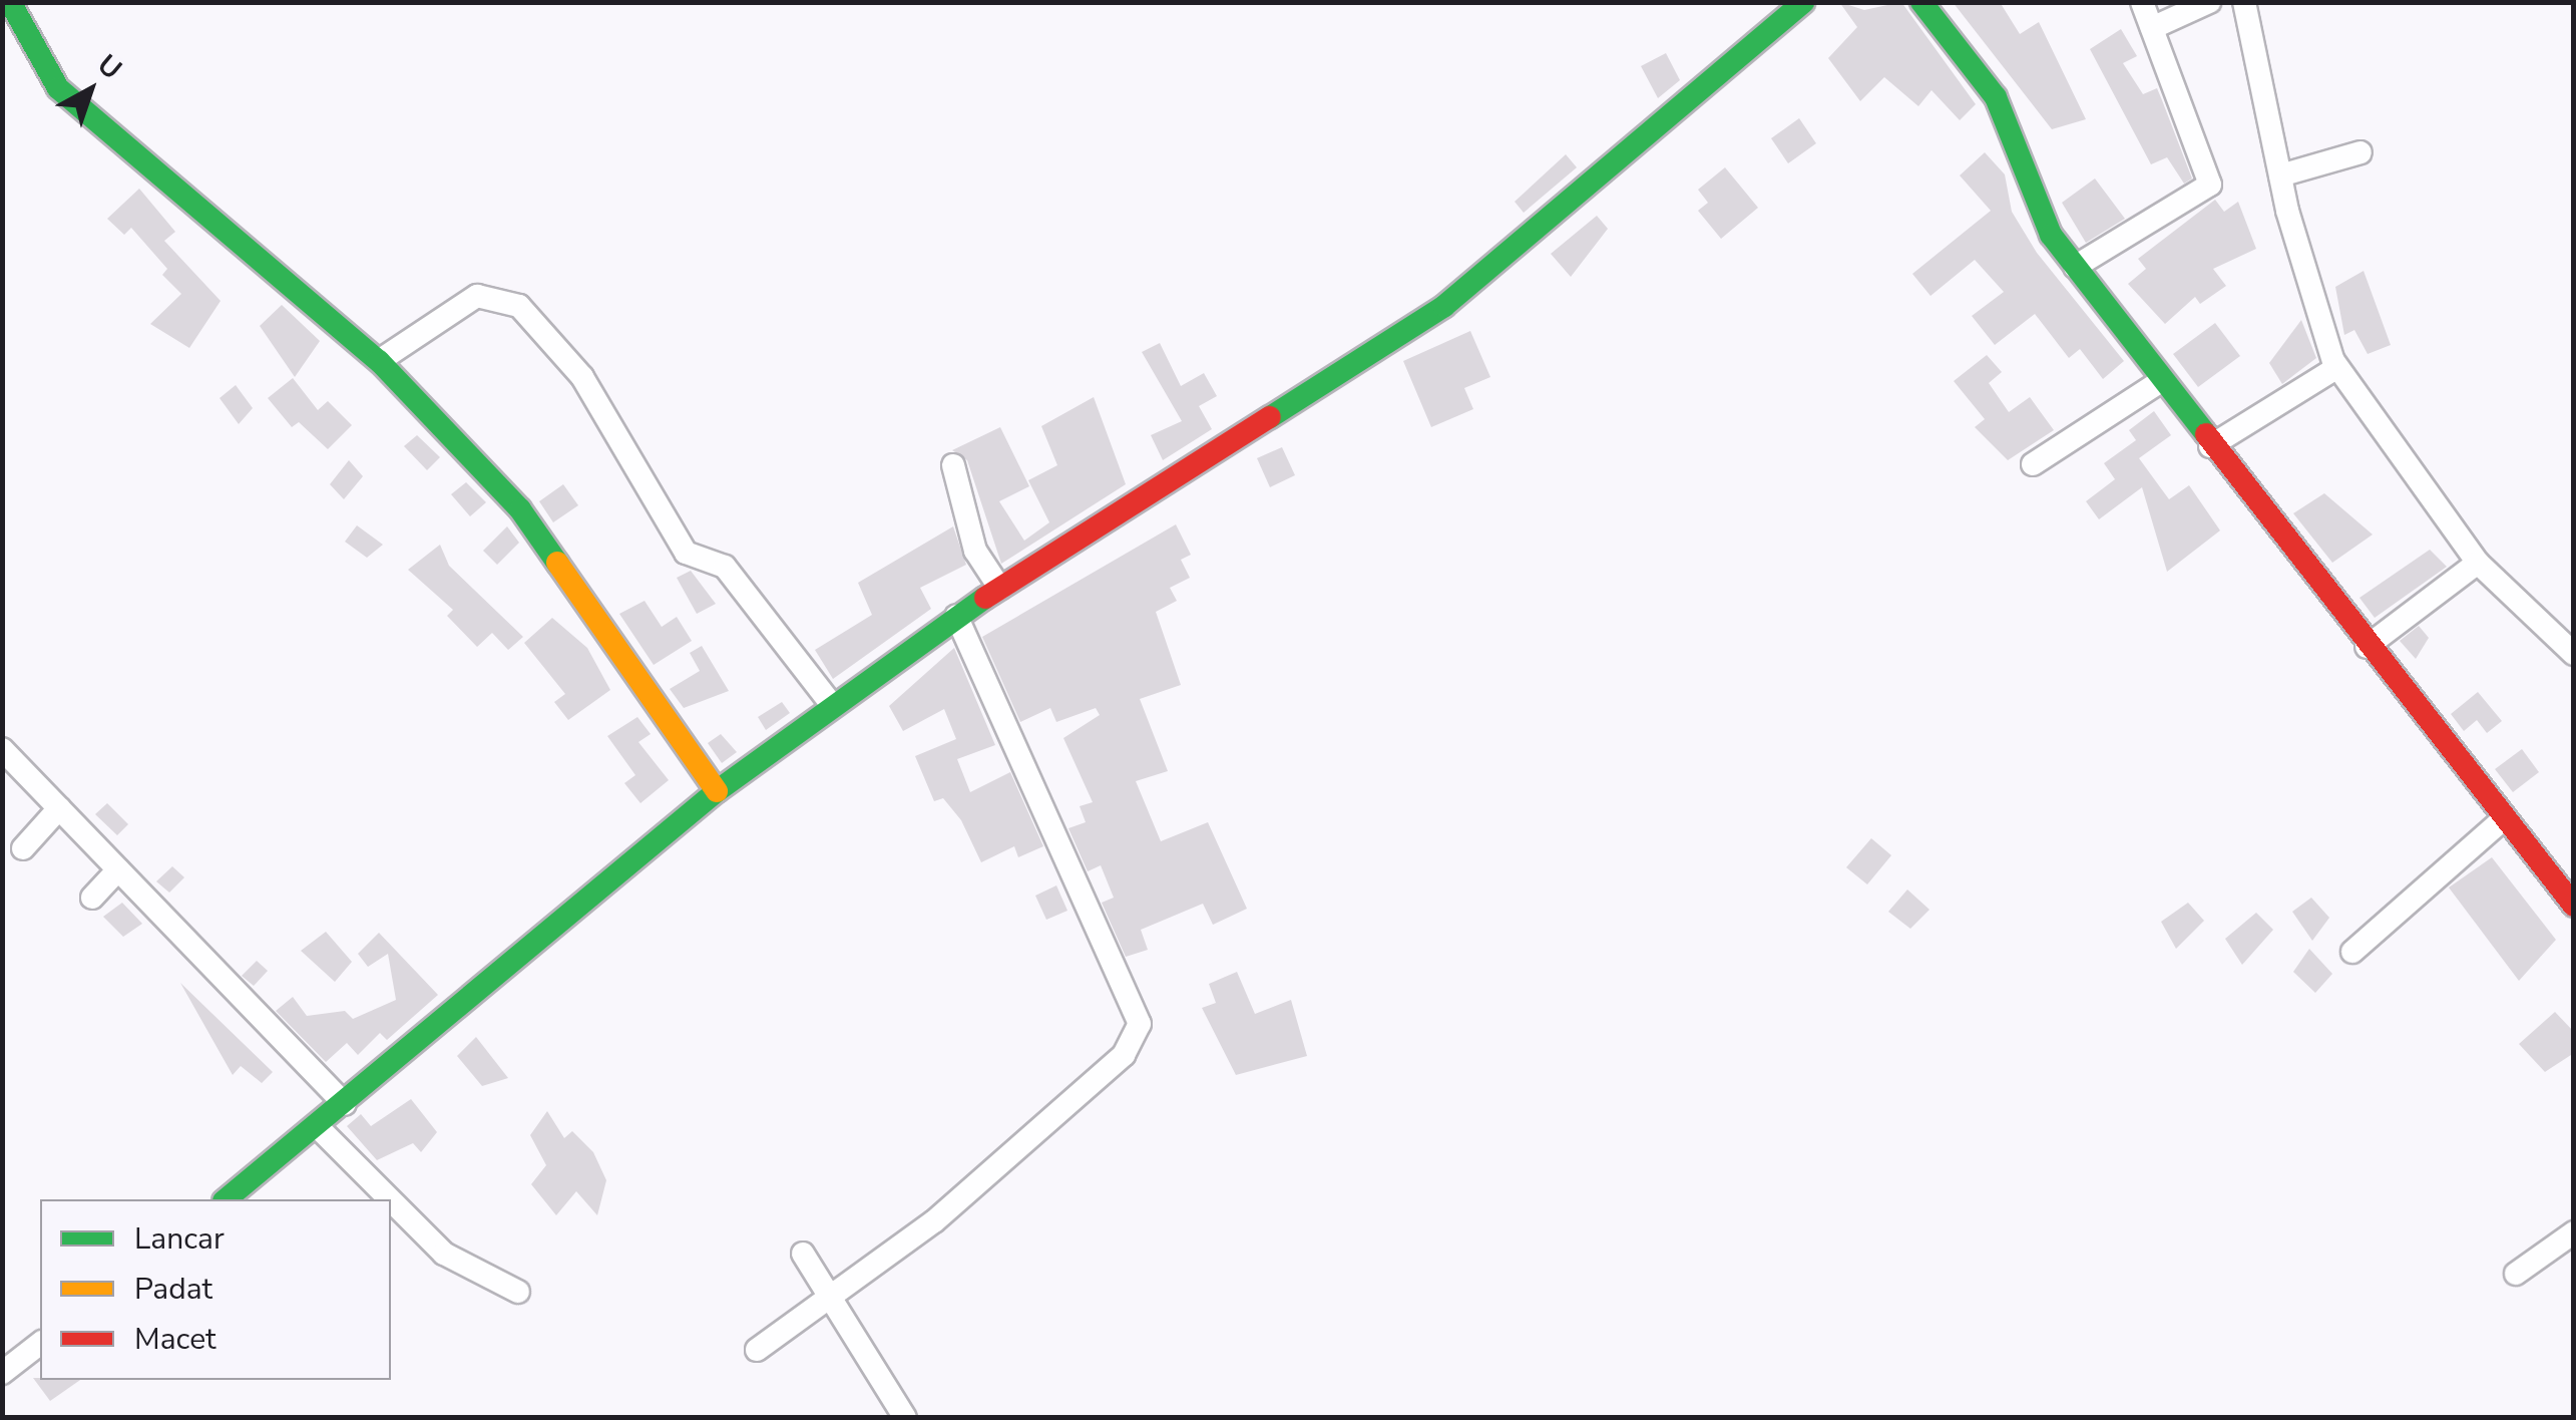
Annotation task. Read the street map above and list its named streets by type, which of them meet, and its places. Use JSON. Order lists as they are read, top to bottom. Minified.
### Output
{"legend":["Lancar","Padat","Macet"],"north":"top right"}
